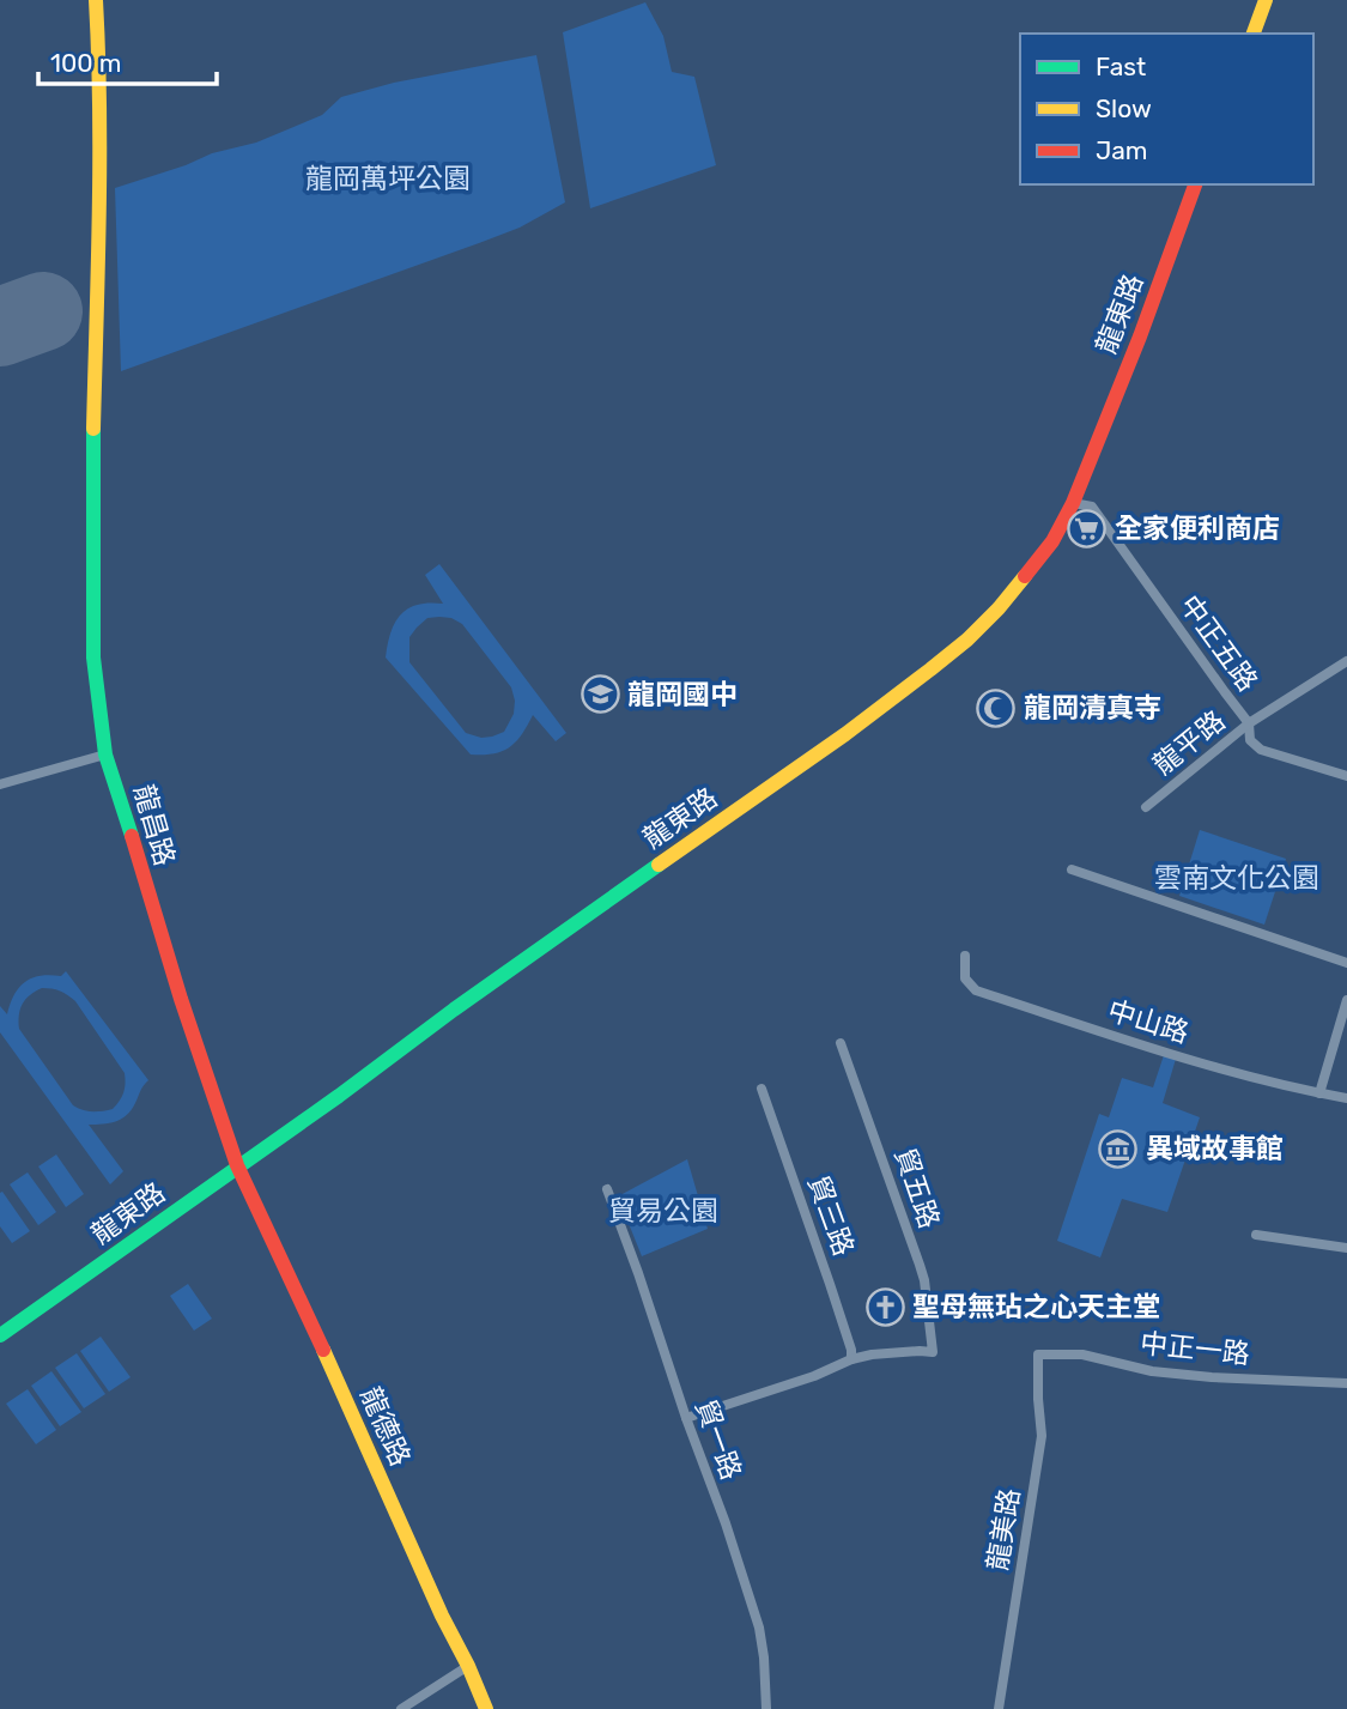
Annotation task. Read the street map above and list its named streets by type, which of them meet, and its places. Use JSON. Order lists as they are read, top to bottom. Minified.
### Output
{"streets":{"street":["龍東路","中正五路","龍平路","龍昌路","中山路","貿五路","貿三路","中正一路","龍德路","貿一路","龍美路"]},"crossings":[["龍東路","中正五路"],["龍東路","龍昌路"],["龍東路","龍德路"],["中正五路","龍平路"],["龍昌路","龍德路"],["貿五路","貿三路"],["中正一路","龍美路"]],"parks":["龍岡萬坪公園","雲南文化公園","貿易公園"],"places":{"supermarket":["全家便利商店"],"school or university":["龍岡國中"],"mosque":["龍岡清真寺"],"museum":["異域故事館"],"church":["聖母無玷之心天主堂"]},"legend":["Fast","Slow","Jam"],"scale_bar":"100 m"}
